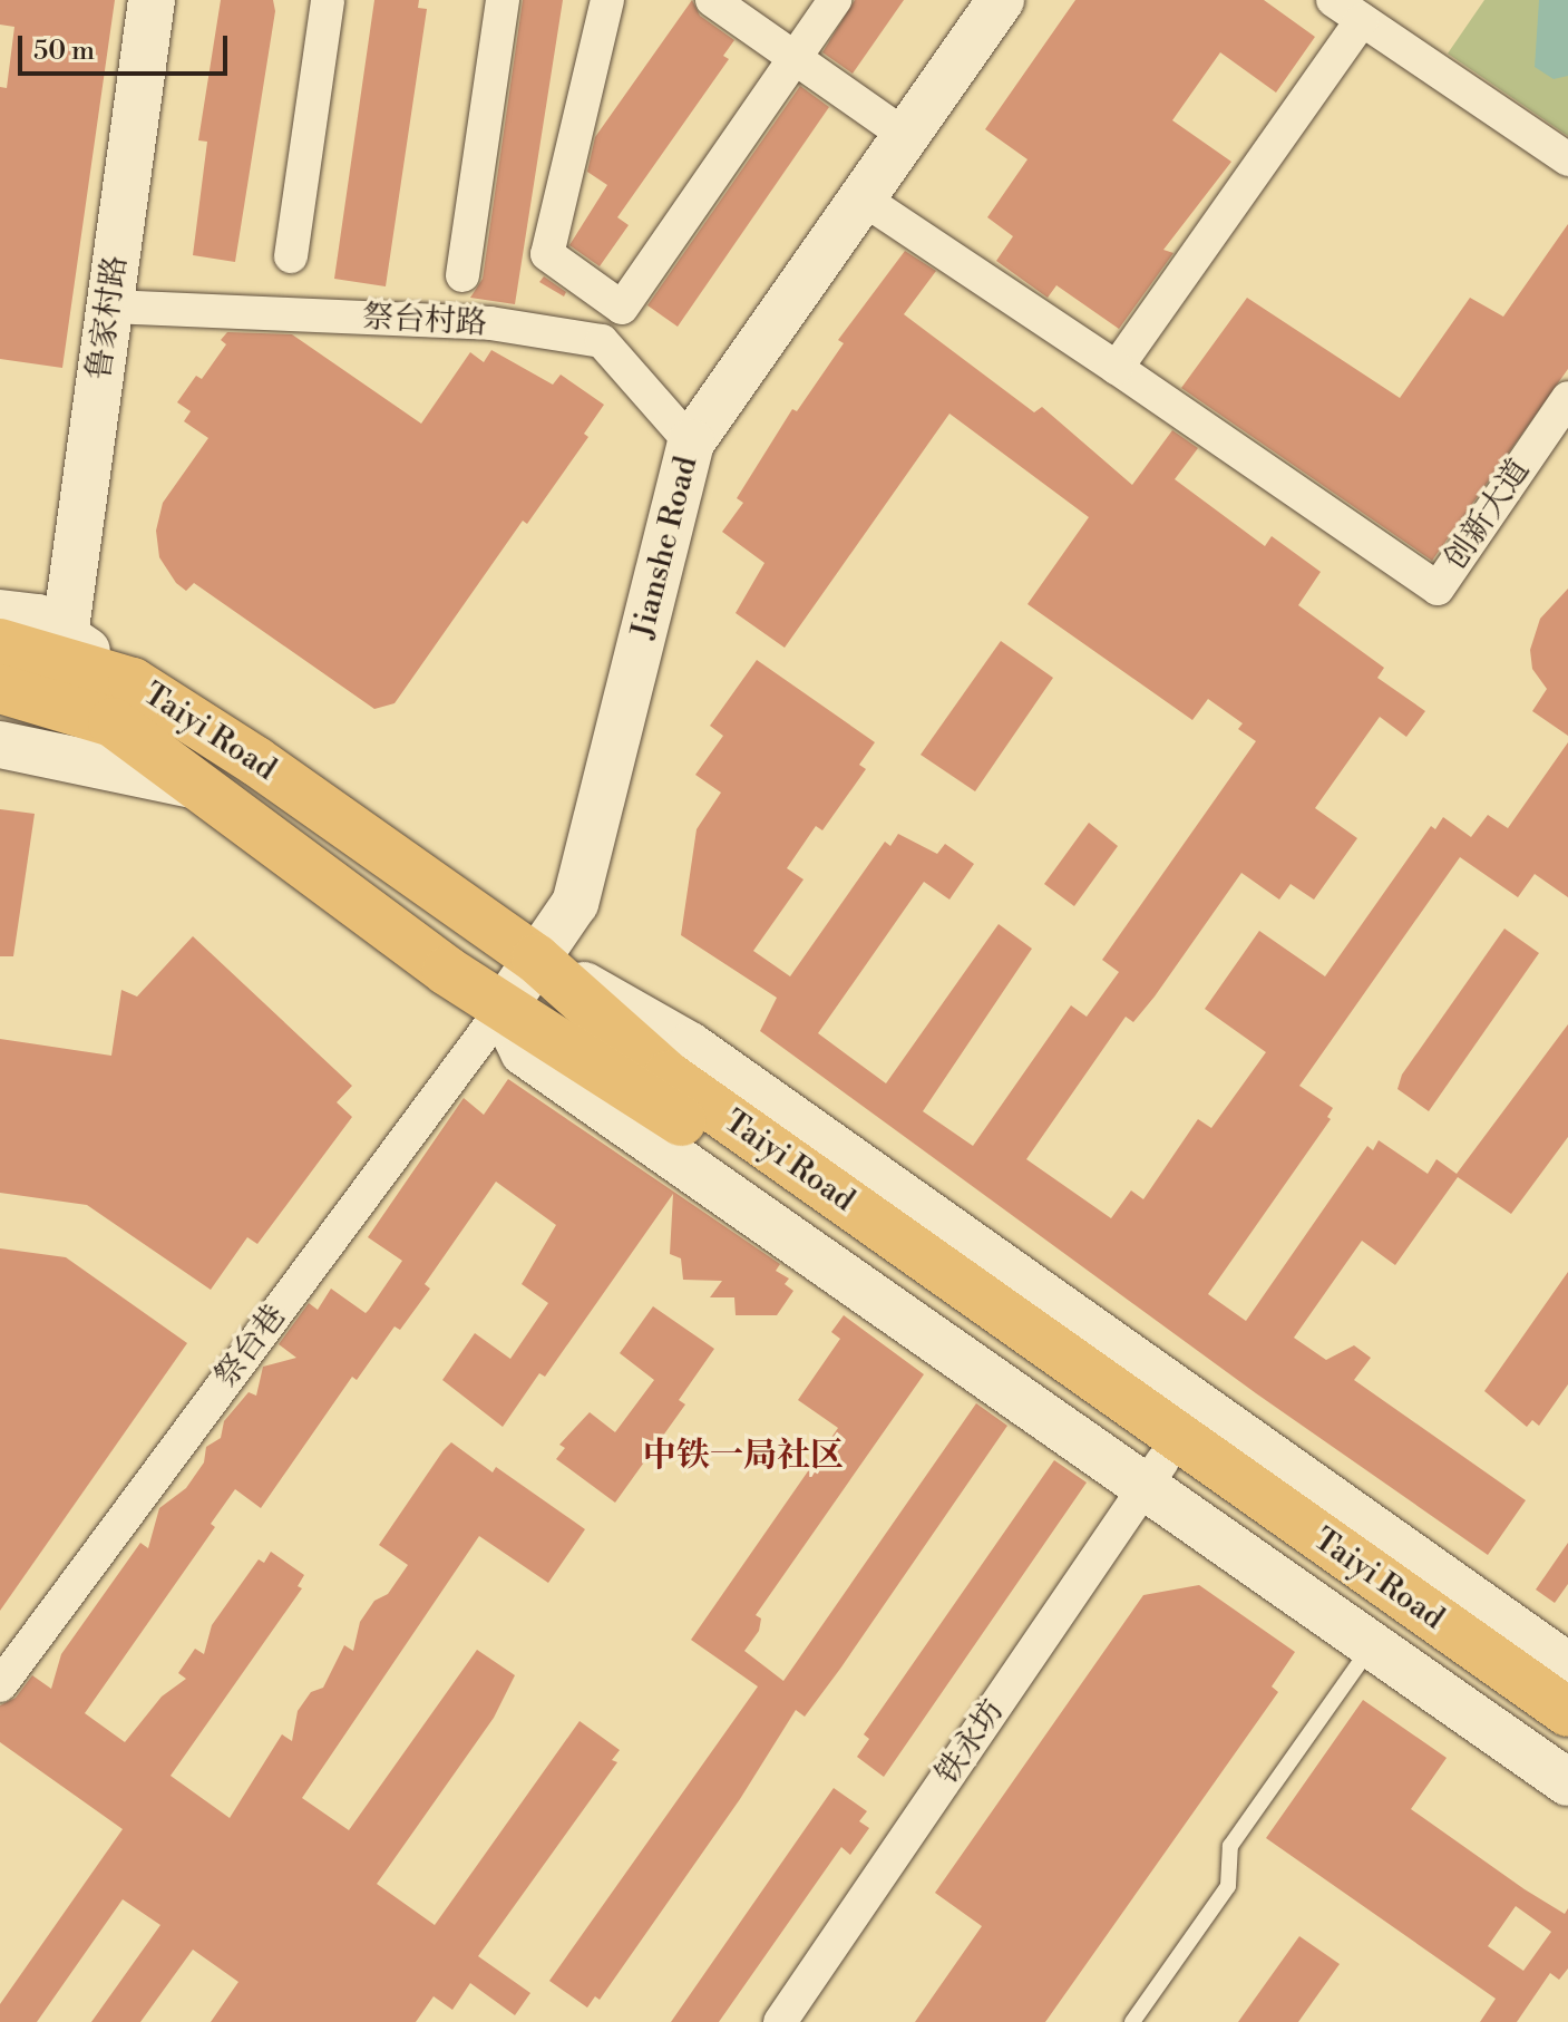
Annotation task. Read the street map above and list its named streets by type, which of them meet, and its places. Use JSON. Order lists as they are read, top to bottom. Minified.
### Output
{"streets":{"main road":["鲁家村路","Jianshe Road","Taiyi Road"],"street":["祭台村路","创新大道","祭台巷","铁永坊"]},"crossings":[["鲁家村路","祭台村路"],["祭台村路","Jianshe Road"],["Jianshe Road","Taiyi Road"],["Jianshe Road","祭台巷"],["Taiyi Road","祭台巷"],["Taiyi Road","铁永坊"]],"districts":["中铁一局社区"],"scale_bar":"50 m"}
